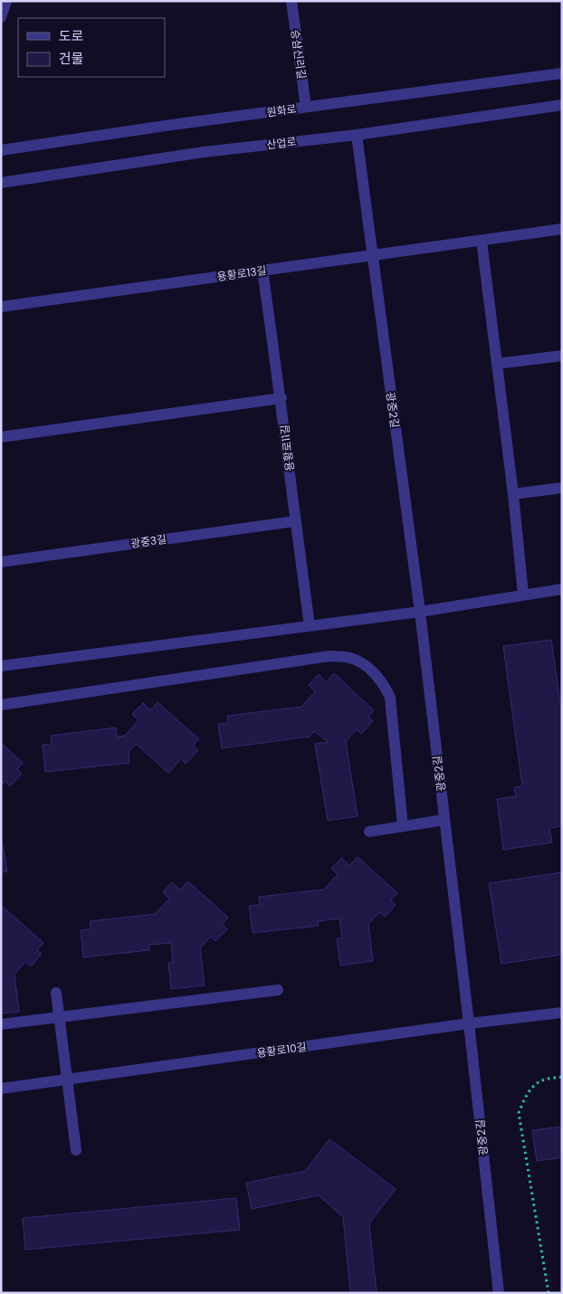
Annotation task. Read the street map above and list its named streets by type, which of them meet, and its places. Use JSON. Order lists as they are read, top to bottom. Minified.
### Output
{"streets":{"street":["승삼신리길","원화로","산업로","용황로13길","광중2길","용황로11길","광중3길","용황로10길"]},"crossings":[["승삼신리길","원화로"],["산업로","광중2길"],["용황로13길","광중2길"],["용황로13길","용황로11길"],["광중2길","용황로10길"],["용황로11길","광중3길"]],"legend":["도로","건물"]}
